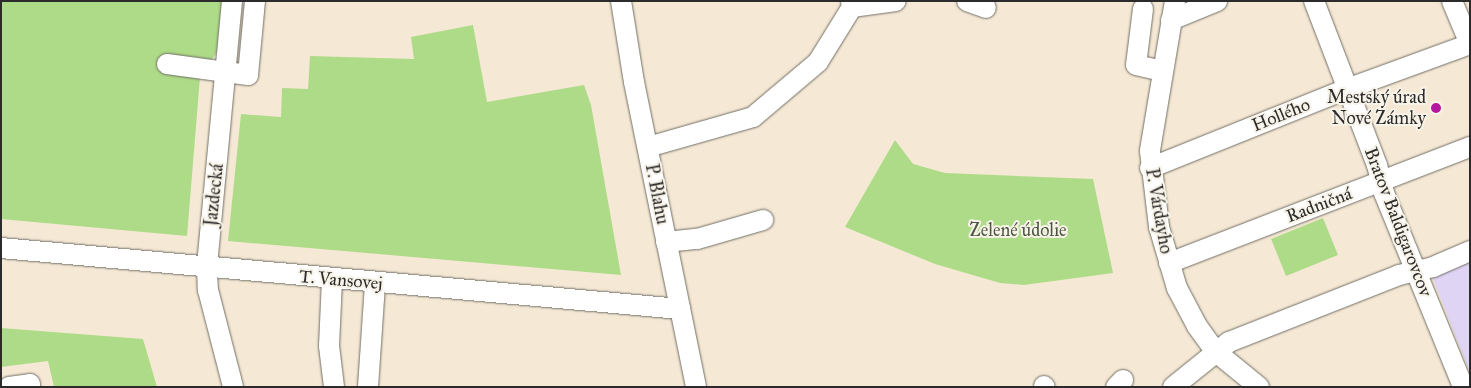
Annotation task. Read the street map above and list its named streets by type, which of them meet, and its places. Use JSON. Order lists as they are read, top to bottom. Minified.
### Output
{"streets":{"street":["Hollého","P. Blahu","Jazdecká","Radničná","P. Várdayho","Bratov Baldigarovcov","T. Vansovej"]},"crossings":[["Hollého","P. Várdayho"],["Hollého","Bratov Baldigarovcov"],["P. Blahu","T. Vansovej"],["Jazdecká","T. Vansovej"],["Radničná","P. Várdayho"],["Radničná","Bratov Baldigarovcov"]],"parks":["Zelené údolie"],"places":["Mestský úrad Nové Zámky"]}
